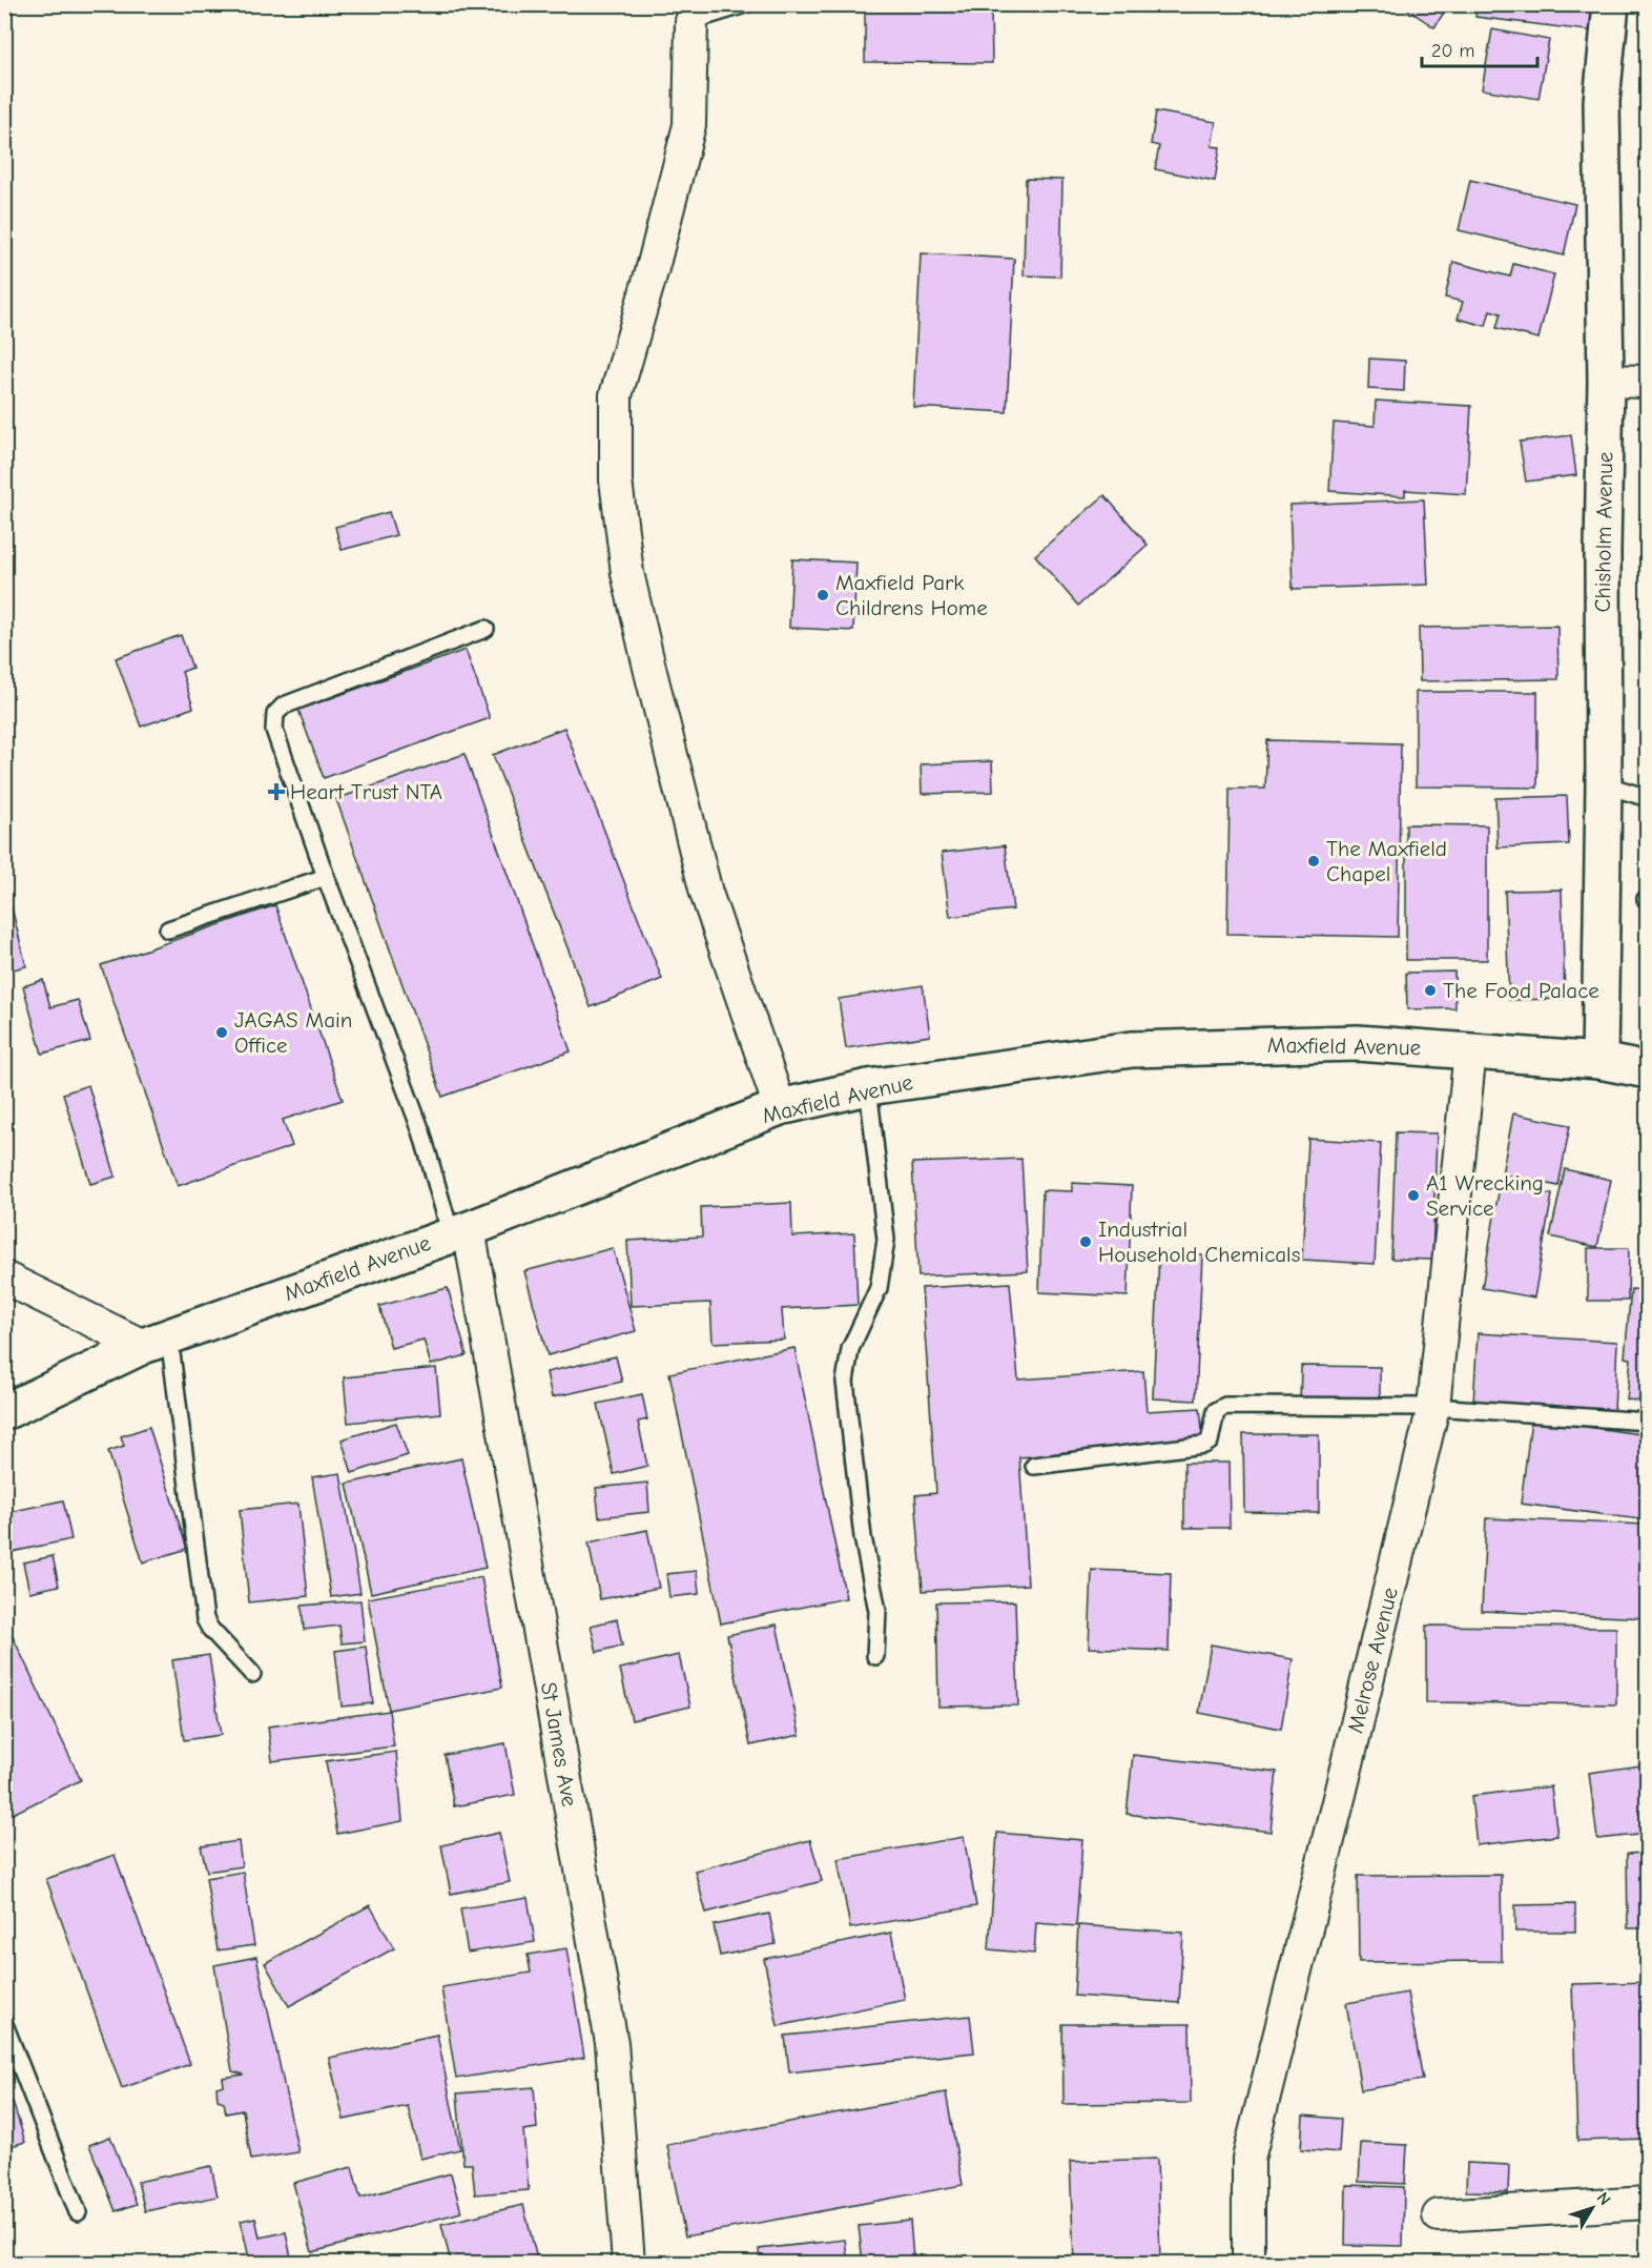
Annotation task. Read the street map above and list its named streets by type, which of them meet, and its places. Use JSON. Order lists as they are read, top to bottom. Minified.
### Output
{"streets":{"main road":["Chisholm Avenue","Maxfield Avenue"],"street":["Melrose Avenue","St James Ave"]},"crossings":[["Chisholm Avenue","Maxfield Avenue"],["Maxfield Avenue","Melrose Avenue"],["Maxfield Avenue","St James Ave"]],"places":{"other":["Maxfield Park Childrens Home","The Maxfield Chapel","The Food Palace","JAGAS Main Office","A1 Wrecking Service","Industrial Household Chemicals"],"health":["Heart Trust NTA"]},"scale_bar":"20 m","north":"top right"}
